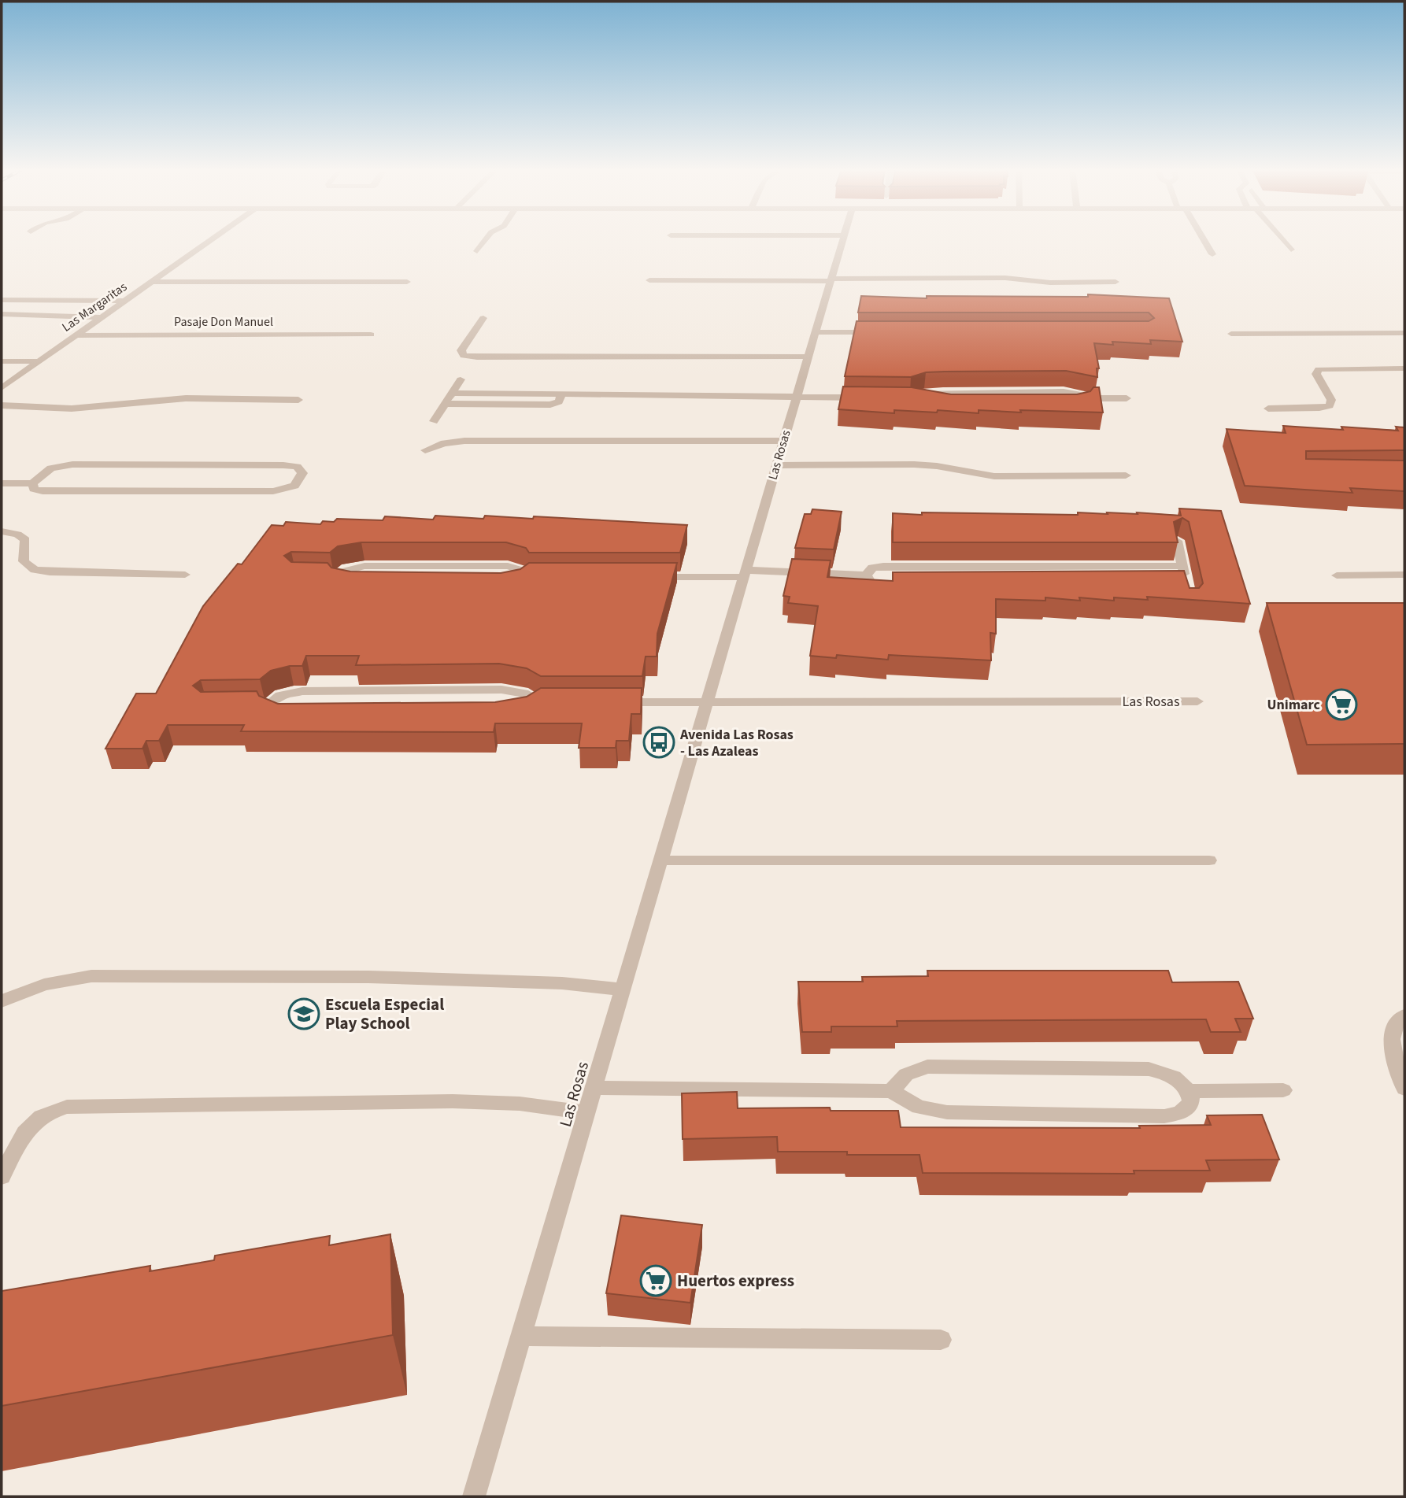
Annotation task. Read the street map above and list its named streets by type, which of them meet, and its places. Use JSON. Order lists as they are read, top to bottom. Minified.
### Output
{"streets":{"street":["Las Margaritas","Pasaje Don Manuel","Las Rosas"]},"crossings":[["Las Margaritas","Pasaje Don Manuel"]],"places":{"supermarket":["Unimarc","Huertos express"],"bus stop":["Avenida Las Rosas - Las Azaleas"],"school or university":["Escuela Especial Play School"]}}
